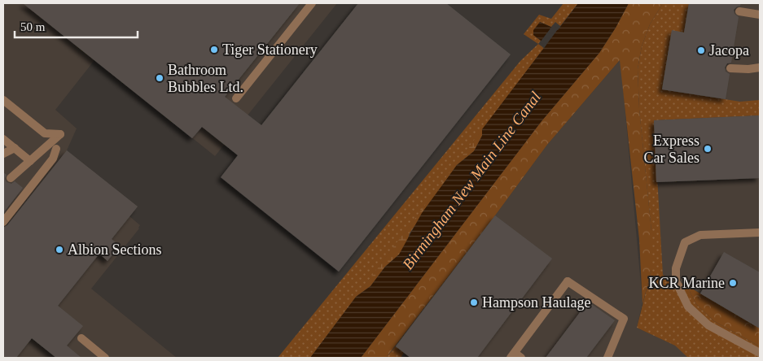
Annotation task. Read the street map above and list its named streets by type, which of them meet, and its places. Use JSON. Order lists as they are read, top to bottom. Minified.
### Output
{"water":["Birmingham New Main Line Canal"],"places":["Tiger Stationery","Jacopa","Bathroom Bubbles Ltd.","Express Car Sales","Albion Sections","KCR Marine","Hampson Haulage"],"scale_bar":"50 m"}
